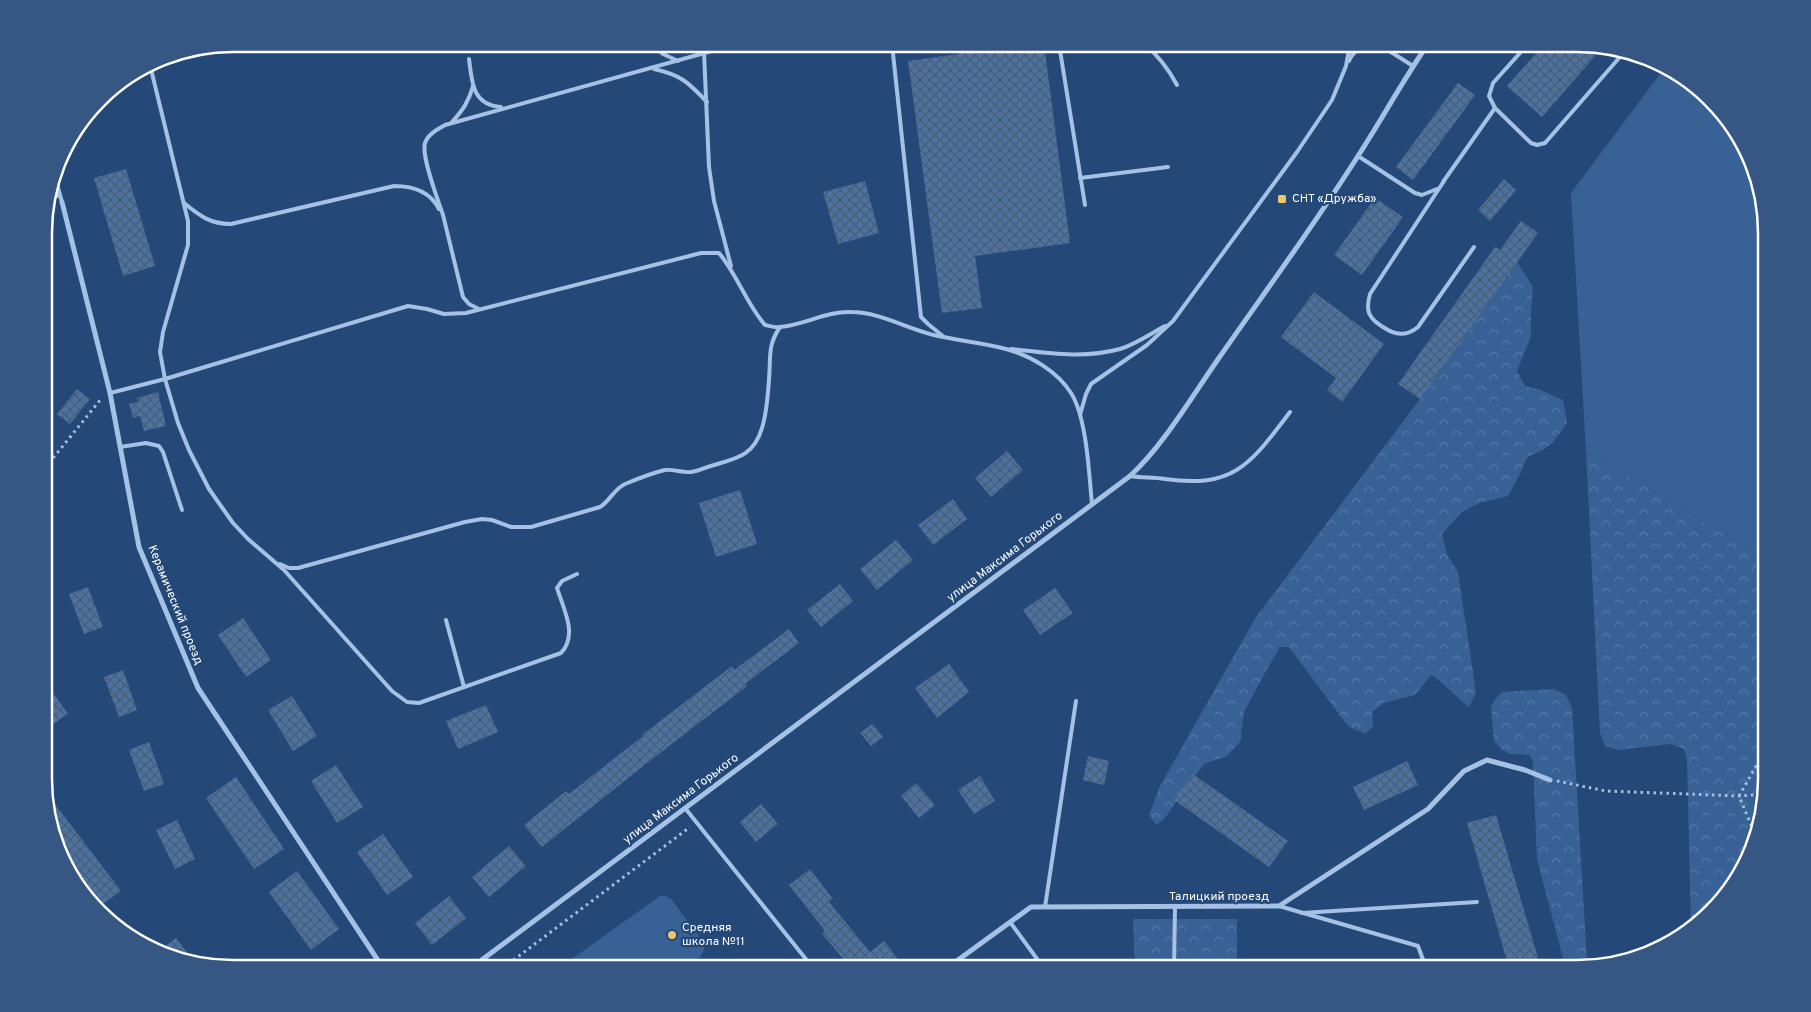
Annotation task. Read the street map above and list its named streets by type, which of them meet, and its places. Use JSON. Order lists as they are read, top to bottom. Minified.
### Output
{"streets":{"street":["улица Максима Горького","Керамический проезд","Талицкий проезд"]},"places":{"transit":["СНТ «Дружба»"],"other":["Средняя школа №11"]}}
